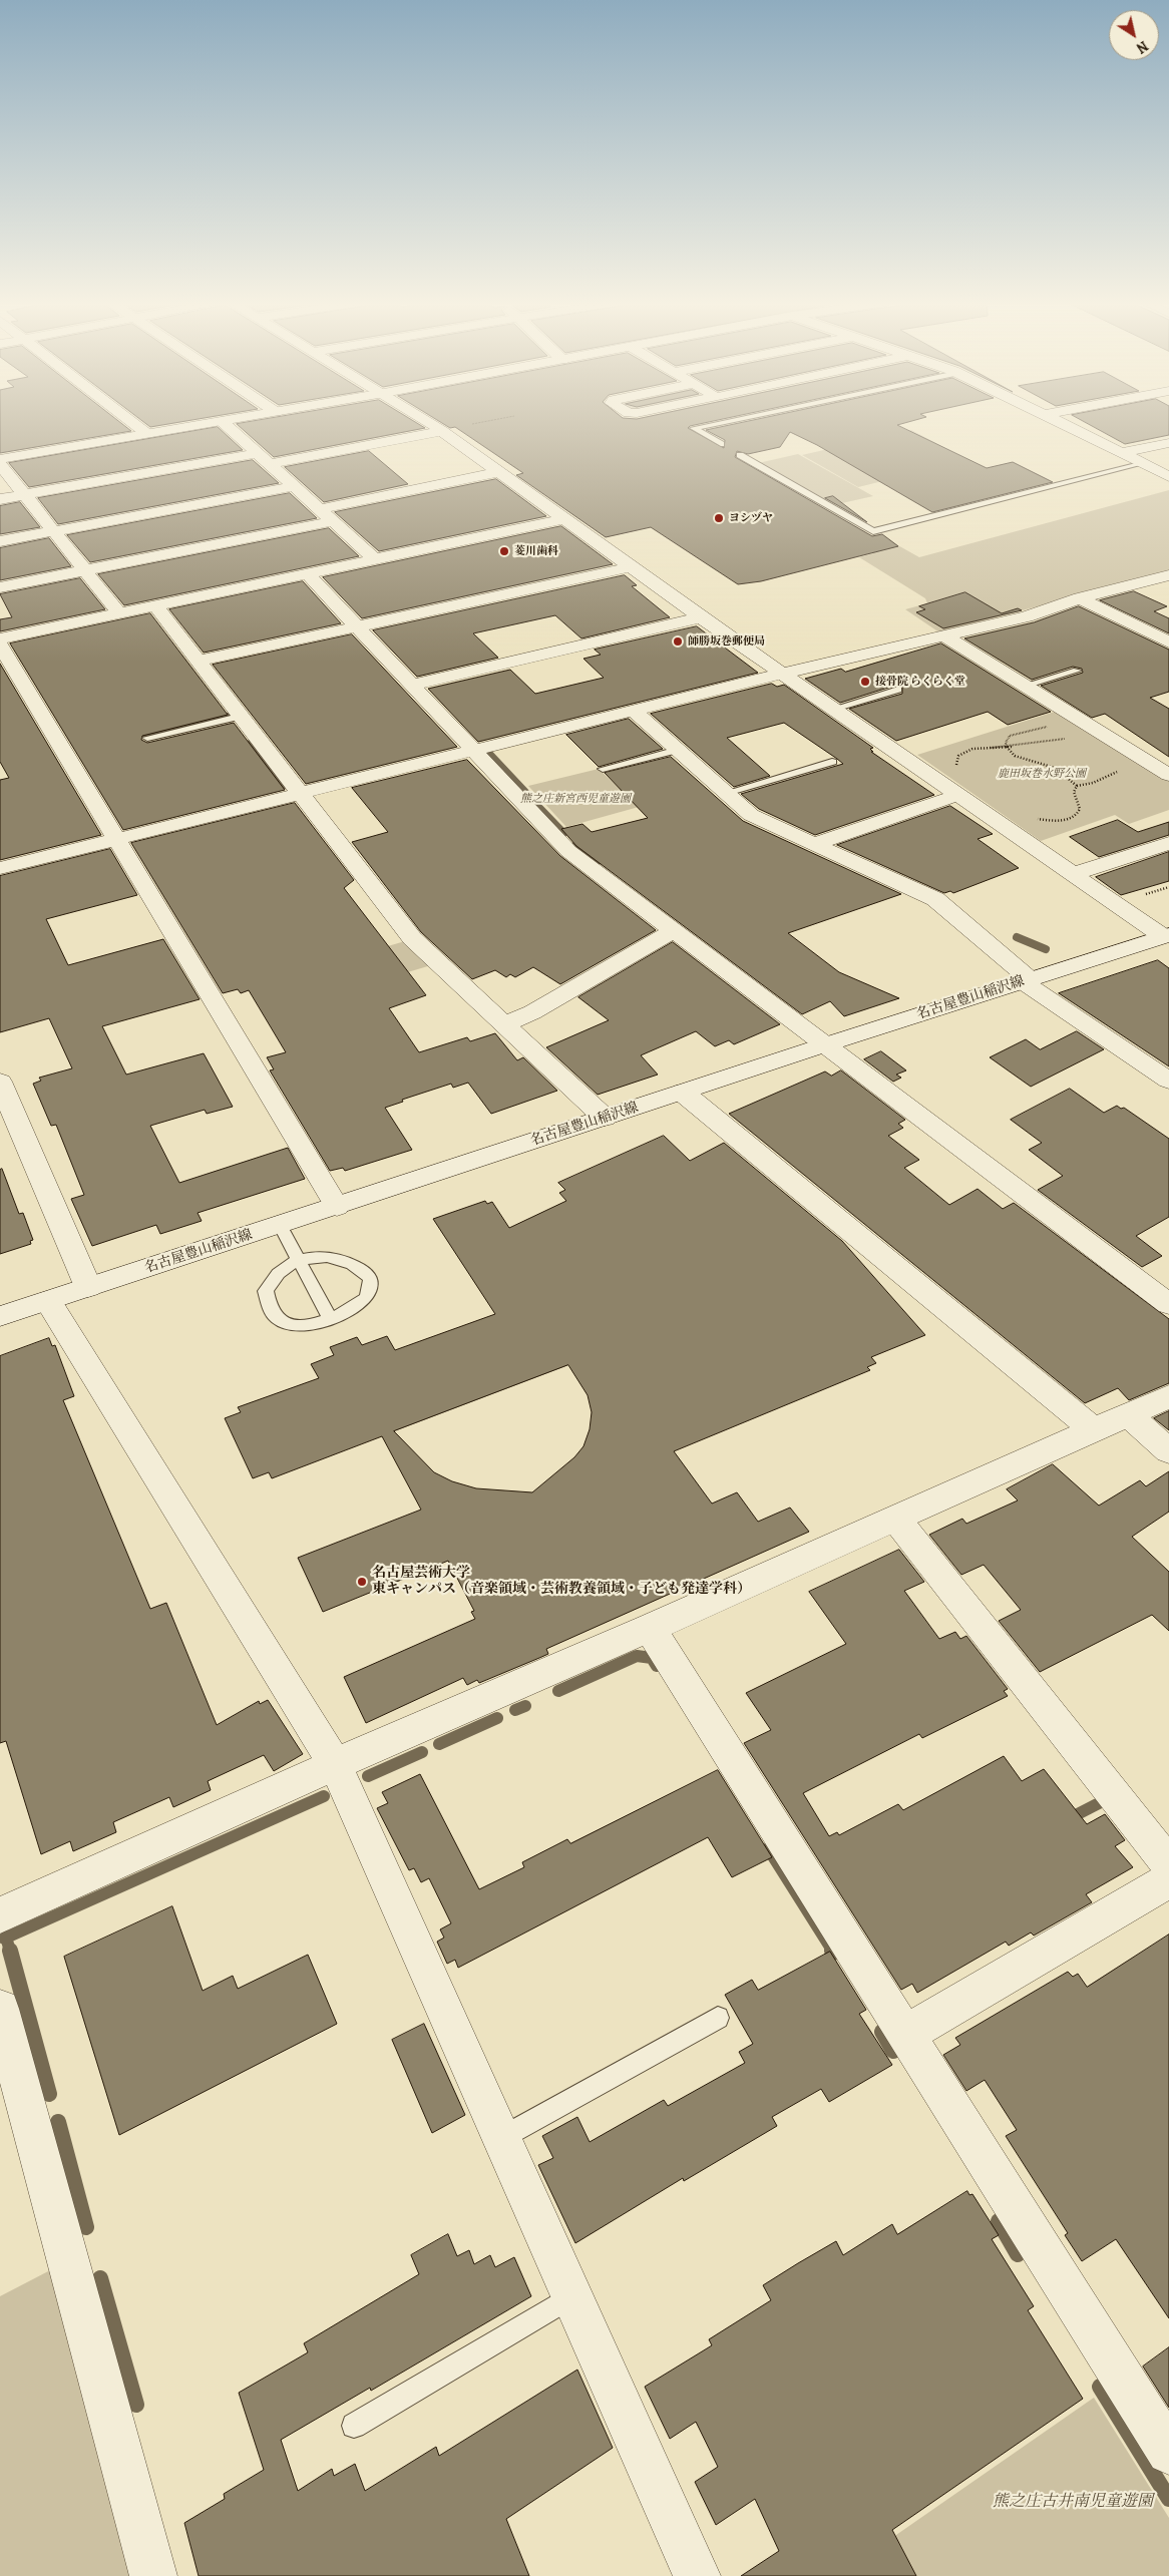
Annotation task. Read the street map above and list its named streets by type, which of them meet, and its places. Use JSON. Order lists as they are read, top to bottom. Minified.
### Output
{"streets":{"street":["名古屋豊山稲沢線"]},"parks":["鹿田坂巻水野公園","熊之庄新宮西児童遊園","熊之庄古井南児童遊園"],"places":["ヨシヅヤ","菱川歯科","師勝坂巻郵便局","接骨院 らくらく堂","名古屋芸術大学 東キャンパス（音楽領域・芸術教養領域・子ども発達学科）"],"north":"bottom right"}
